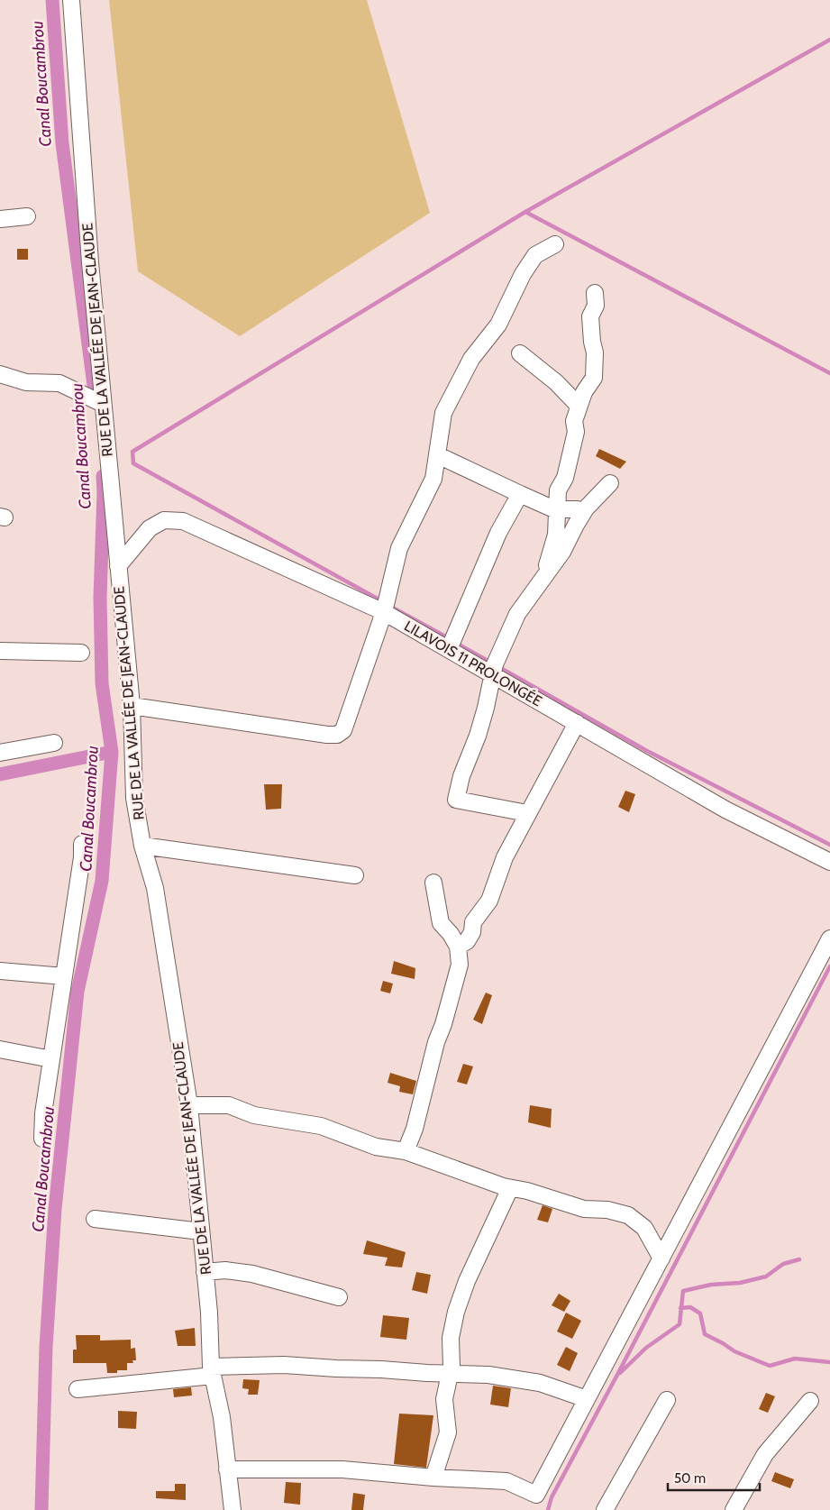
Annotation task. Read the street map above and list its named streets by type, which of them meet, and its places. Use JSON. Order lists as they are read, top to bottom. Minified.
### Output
{"streets":{"street":["RUE DE LA VALLÉE DE JEAN-CLAUDE","LILAVOIS 11 PROLONGÉE"]},"crossings":[["RUE DE LA VALLÉE DE JEAN-CLAUDE","LILAVOIS 11 PROLONGÉE"]],"water":["Canal Boucambrou"],"scale_bar":"50 m"}
